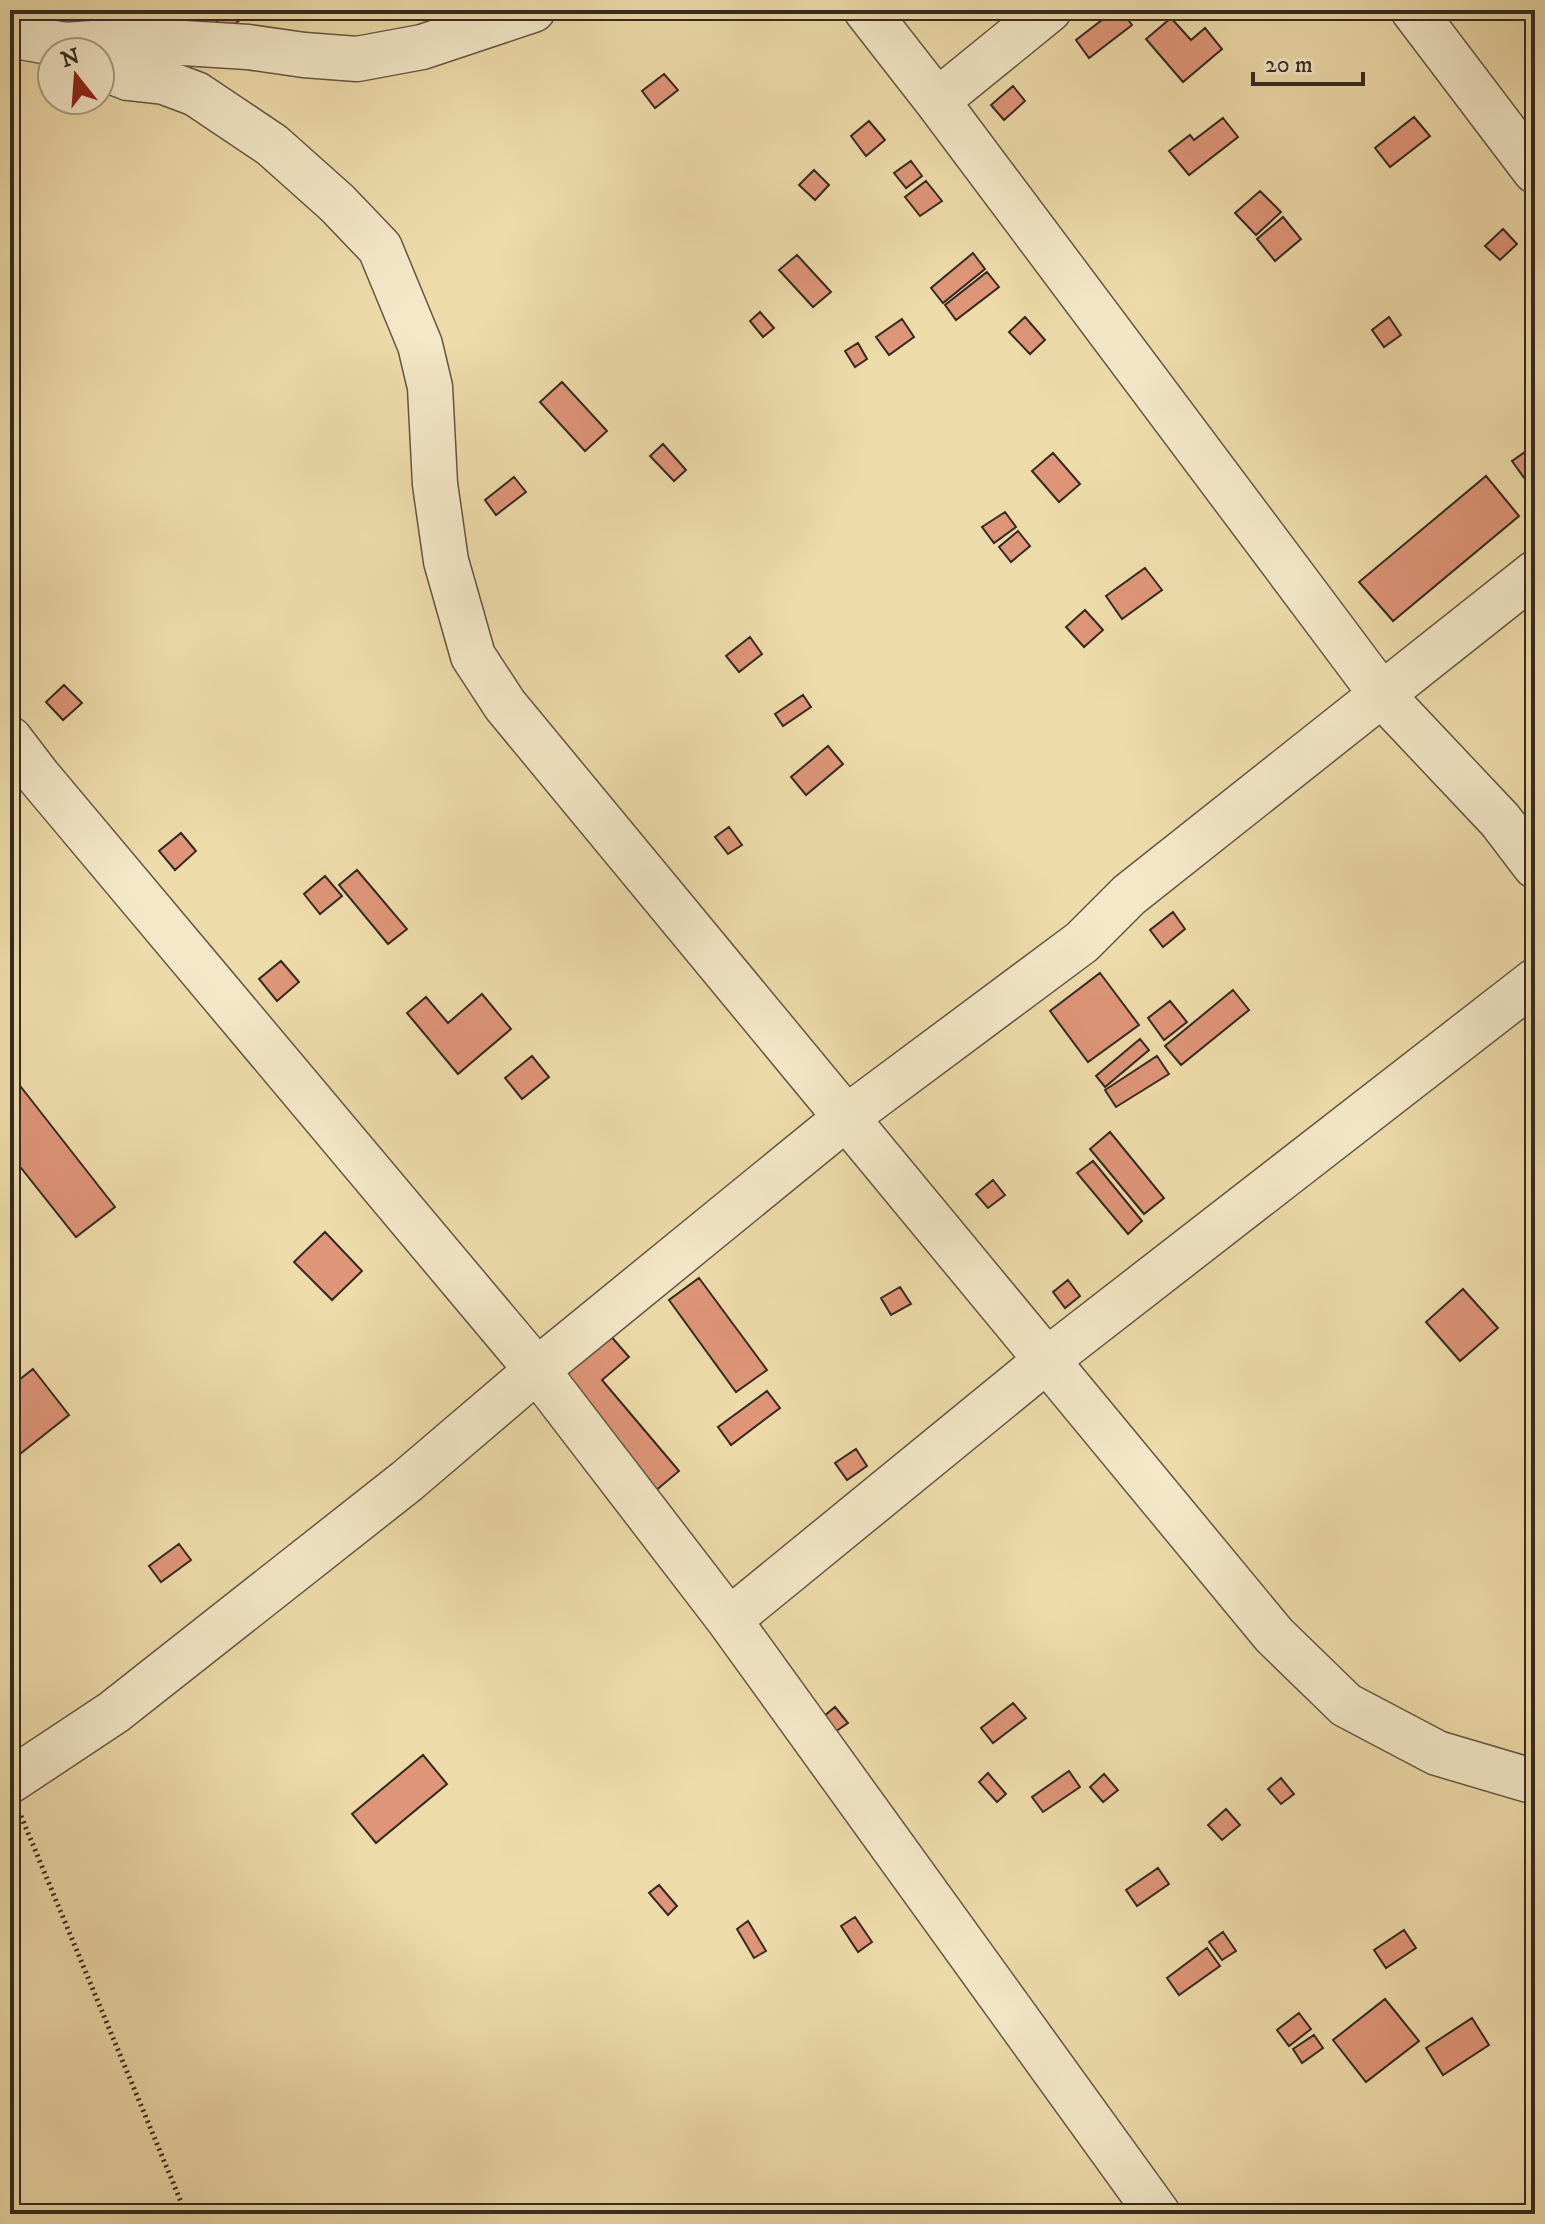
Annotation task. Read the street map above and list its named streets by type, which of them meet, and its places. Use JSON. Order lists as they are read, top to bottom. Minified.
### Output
{"scale_bar":"20 m","north":"top"}
